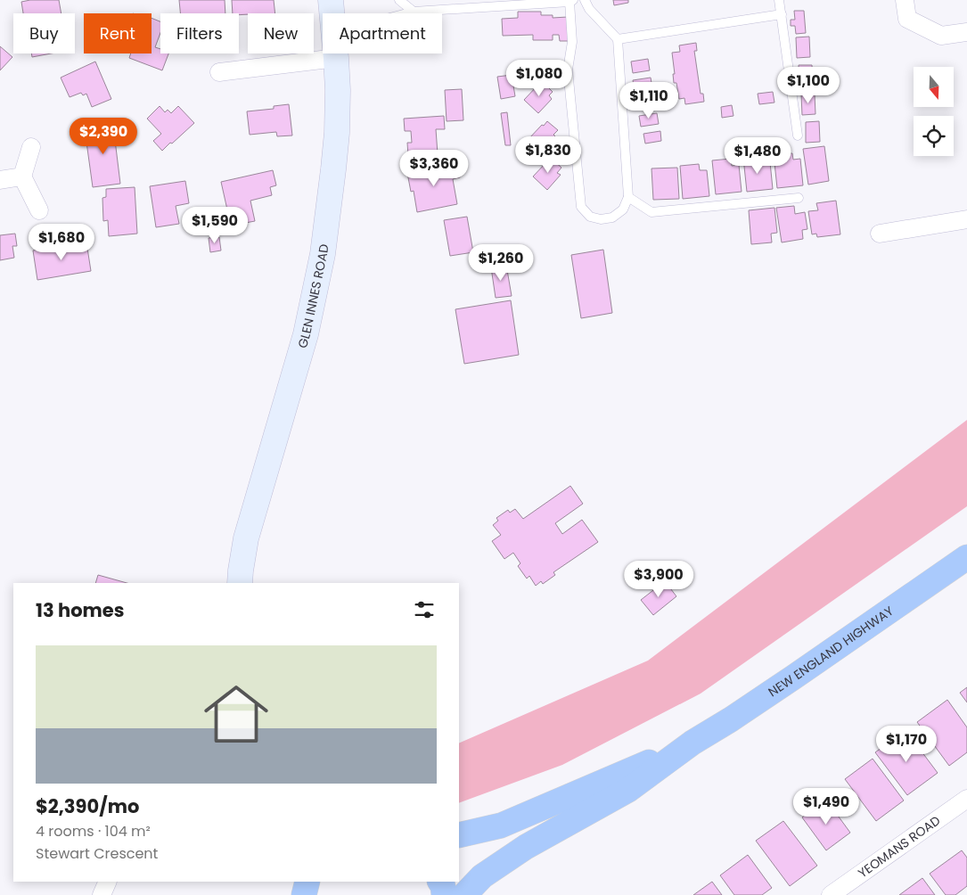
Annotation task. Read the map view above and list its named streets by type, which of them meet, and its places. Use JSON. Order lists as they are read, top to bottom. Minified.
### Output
{"streets":{"highway":["NEW ENGLAND HIGHWAY"],"main road":["GLEN INNES ROAD"],"street":["YEOMANS ROAD"]},"north":"bottom","page":{"chip":["Buy","Rent","Filters","New","Apartment"],"price":["$1,080","$1,100","$1,110","$2,390","$1,830","$1,480","$3,360","$1,590","$1,680","$1,260","$3,900","$1,170","$1,490"],"heading":"13 homes","list":[{"name":"$2,390/mo","note":"4 rooms · 104 m² · Stewart Crescent"}]}}
